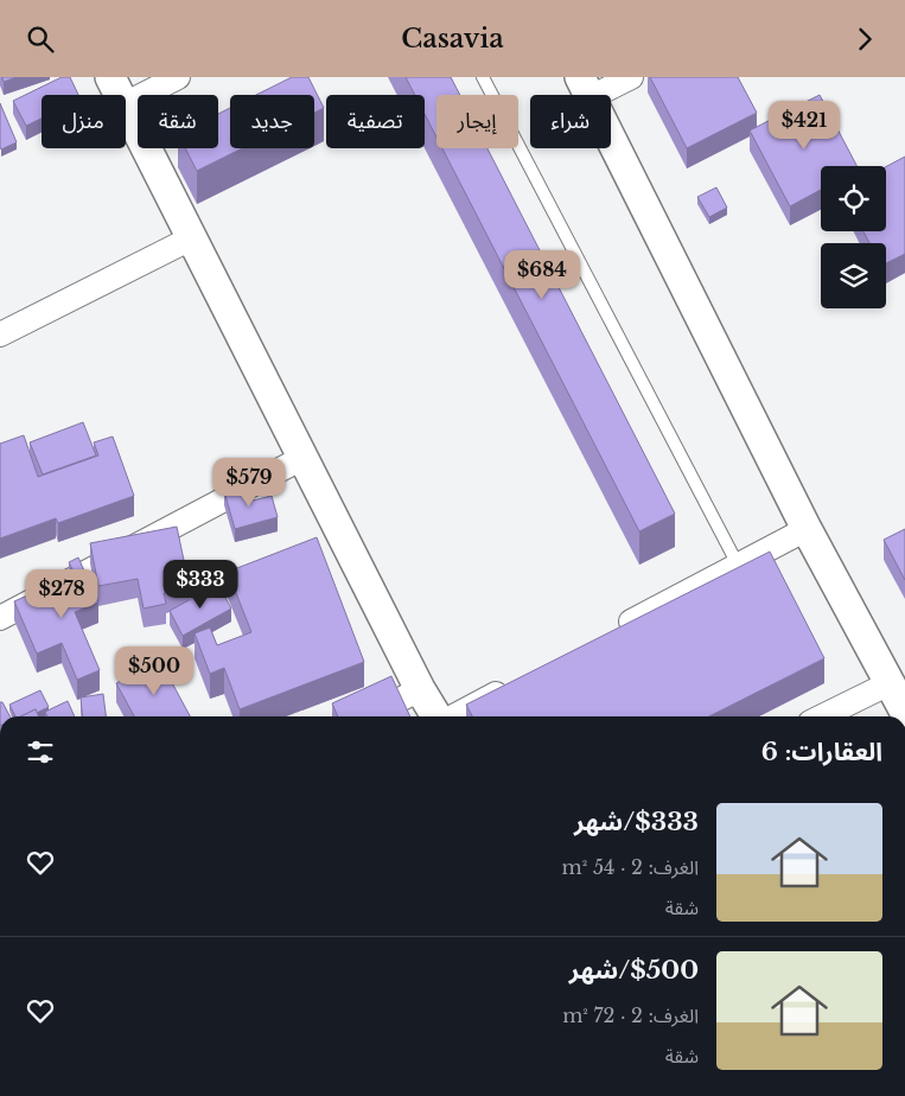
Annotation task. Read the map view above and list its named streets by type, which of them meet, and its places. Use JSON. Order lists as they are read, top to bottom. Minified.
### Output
{"page":{"header":"Casavia","chip":["شراء","إيجار","تصفية","جديد","شقة","منزل"],"price":["$421","$684","$579","$333","$278","$500"],"heading":"العقارات: 6","list":[{"name":"$333/شهر","note":"الغرف: 2 · 54 m² · شقة"},{"name":"$500/شهر","note":"الغرف: 2 · 72 m² · شقة"}]}}
